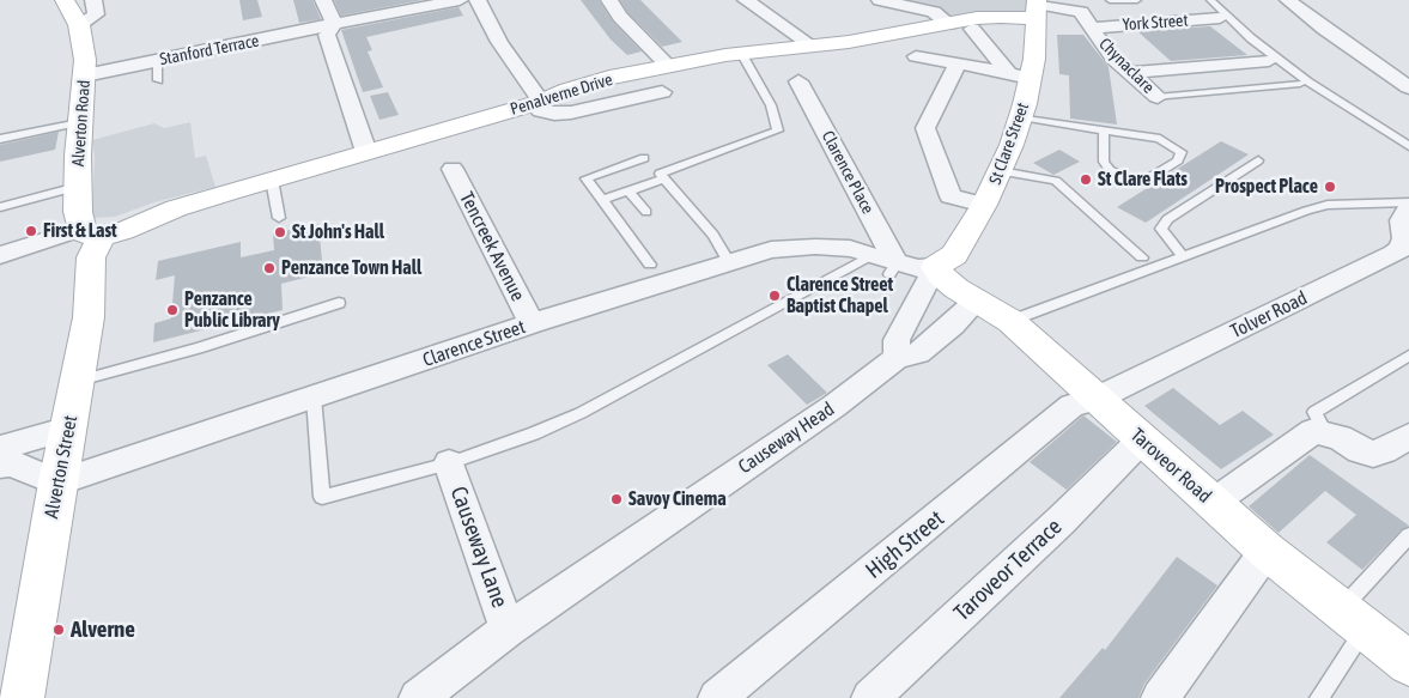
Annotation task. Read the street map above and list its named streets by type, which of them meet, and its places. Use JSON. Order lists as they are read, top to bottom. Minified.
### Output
{"streets":{"street":["York Street","Stanford Terrace","Chynaclare","Penalverne Drive","Alverton Road","St Clare Street","Clarence Place","Tencreek Avenue","Tolver Road","Clarence Street","Causeway Head","Taroveor Road","Alverton Street","High Street","Causeway Lane","Taroveor Terrace"]},"crossings":[["York Street","Chynaclare"],["Stanford Terrace","Alverton Road"],["Chynaclare","Penalverne Drive"],["Chynaclare","St Clare Street"],["Penalverne Drive","Alverton Road"],["Penalverne Drive","St Clare Street"],["Penalverne Drive","Alverton Street"],["Alverton Road","Alverton Street"],["St Clare Street","Clarence Street"],["St Clare Street","Taroveor Road"],["Clarence Place","Clarence Street"],["Tencreek Avenue","Clarence Street"],["Tolver Road","Taroveor Road"],["Tolver Road","High Street"],["Clarence Street","Taroveor Road"],["Clarence Street","Alverton Street"],["Causeway Head","Taroveor Road"],["Causeway Head","Causeway Lane"],["Taroveor Road","High Street"],["Taroveor Road","Taroveor Terrace"]],"places":["St Clare Flats","Prospect Place","First & Last","St John's Hall","Penzance Town Hall","Clarence Street Baptist Chapel","Penzance Public Library","Savoy Cinema","Alverne"]}
